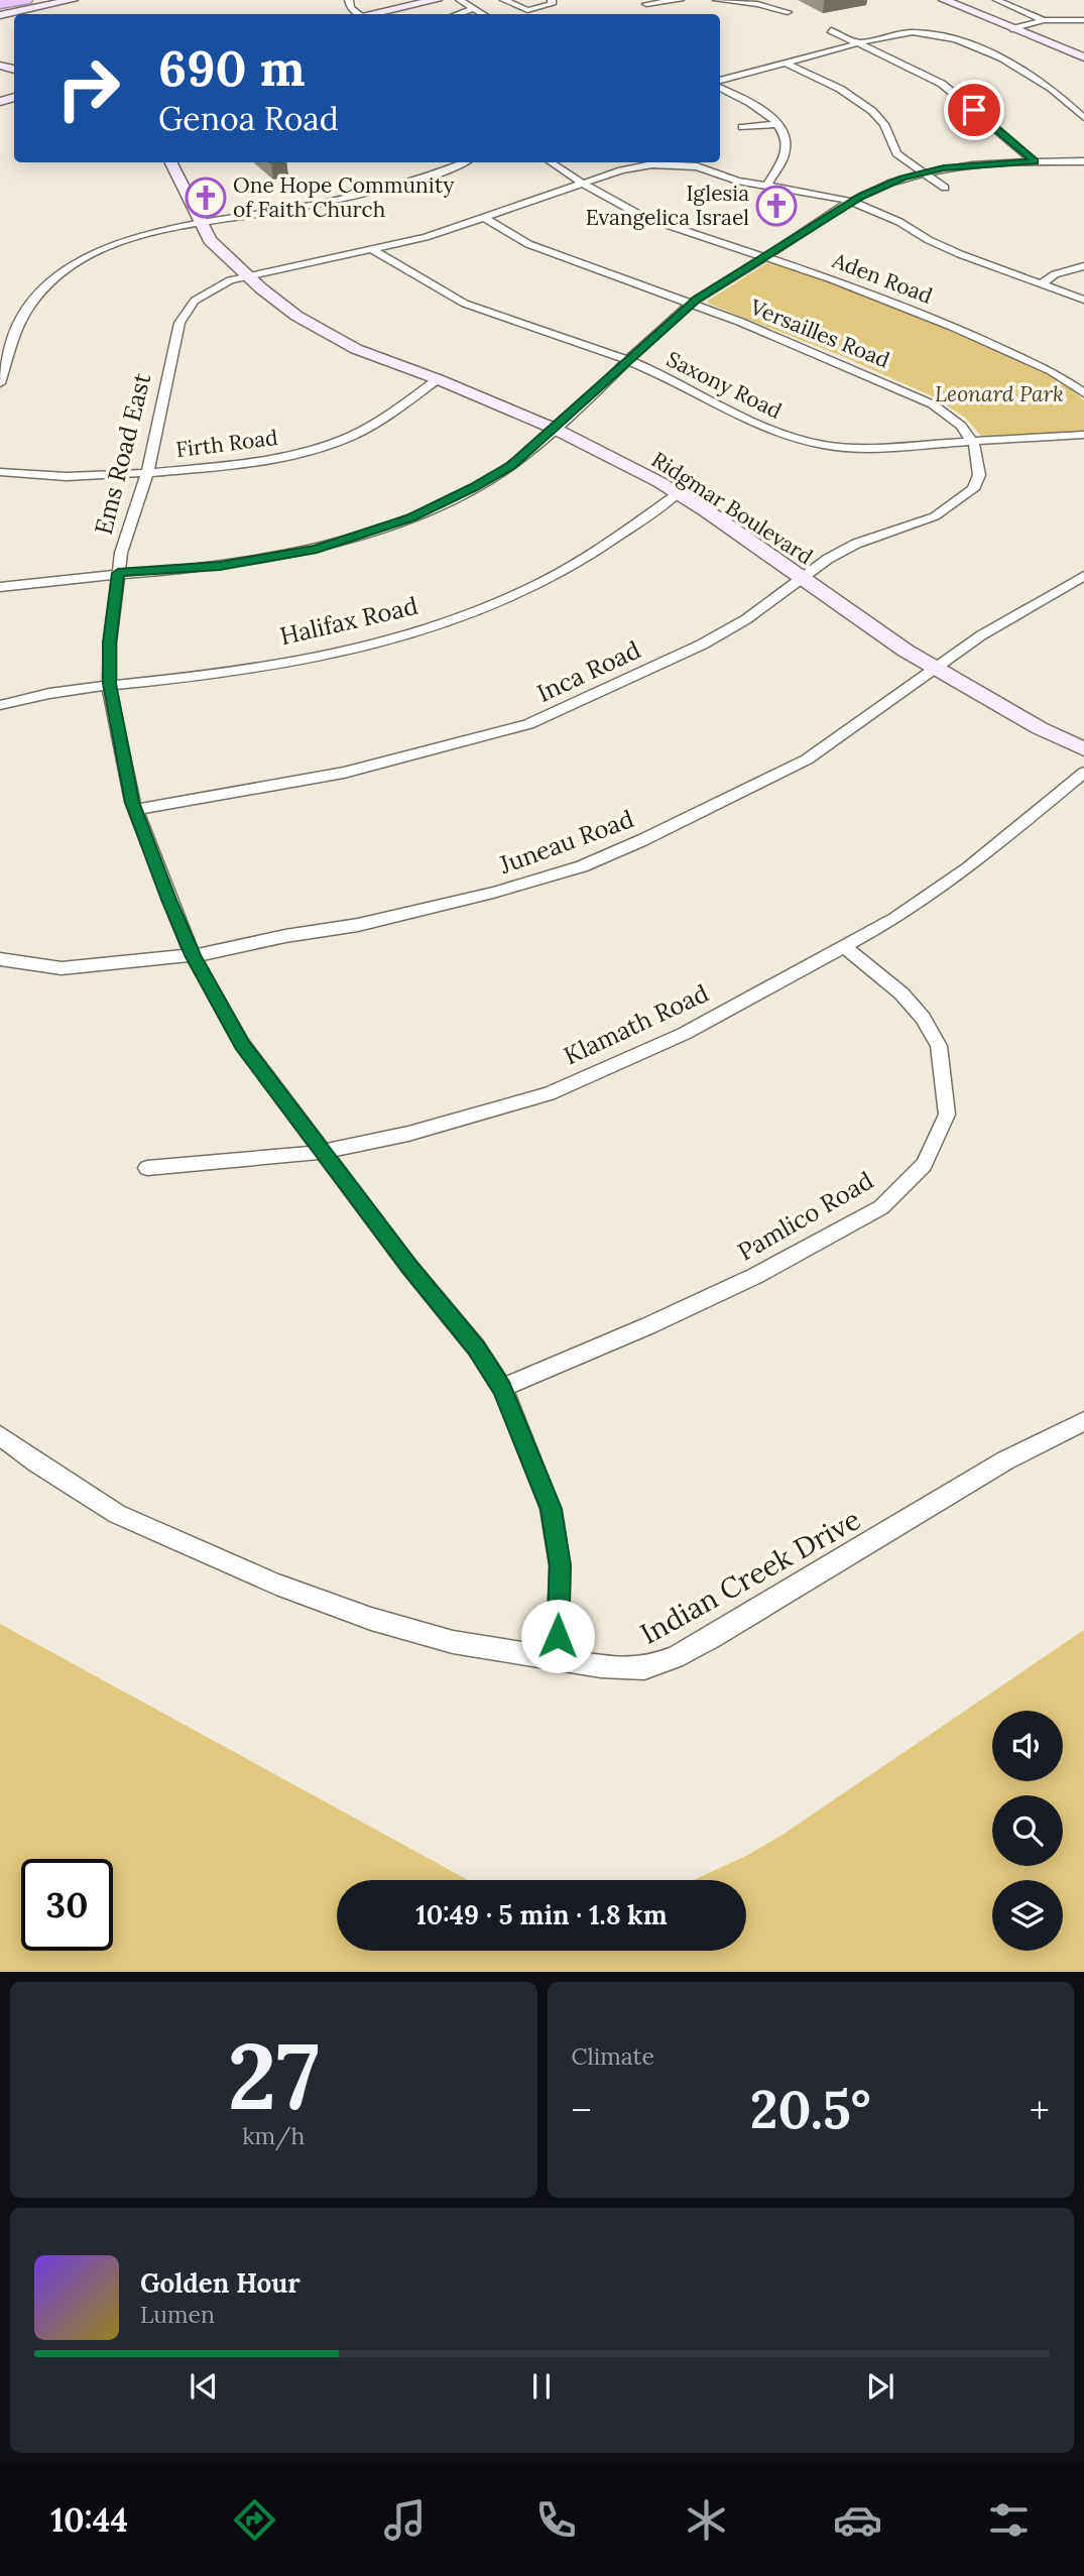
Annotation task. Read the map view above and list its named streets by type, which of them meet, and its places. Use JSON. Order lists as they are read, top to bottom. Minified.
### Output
{"streets":{"street":["Aden Road","Versailles Road","Saxony Road","Firth Road","Ems Road East","Ridgmar Boulevard","Halifax Road","Inca Road","Juneau Road","Klamath Road","Pamlico Road","Indian Creek Drive"]},"crossings":[["Aden Road","Ems Road East"],["Versailles Road","Saxony Road"],["Versailles Road","Ems Road East"],["Versailles Road","Inca Road"],["Saxony Road","Ems Road East"],["Saxony Road","Inca Road"],["Firth Road","Ems Road East"],["Firth Road","Ridgmar Boulevard"],["Ems Road East","Ridgmar Boulevard"],["Ems Road East","Halifax Road"],["Ems Road East","Inca Road"],["Ems Road East","Juneau Road"],["Ems Road East","Klamath Road"],["Ems Road East","Pamlico Road"],["Ems Road East","Indian Creek Drive"],["Ridgmar Boulevard","Halifax Road"],["Ridgmar Boulevard","Inca Road"],["Ridgmar Boulevard","Juneau Road"],["Klamath Road","Pamlico Road"]],"parks":["Leonard Park"],"places":{"church":["One Hope Community of Faith Church","Iglesia Evangelica Israel"]},"page":{"turn":["690 m","Genoa Road"],"limit":"30","trip":"10:49 · 5 min · 1.8 km","tile":[["27","km/h"],"Climate"],"heat":["−","20.5°","+"],"song":["Golden Hour","Lumen"],"tabs":"10:44"}}
